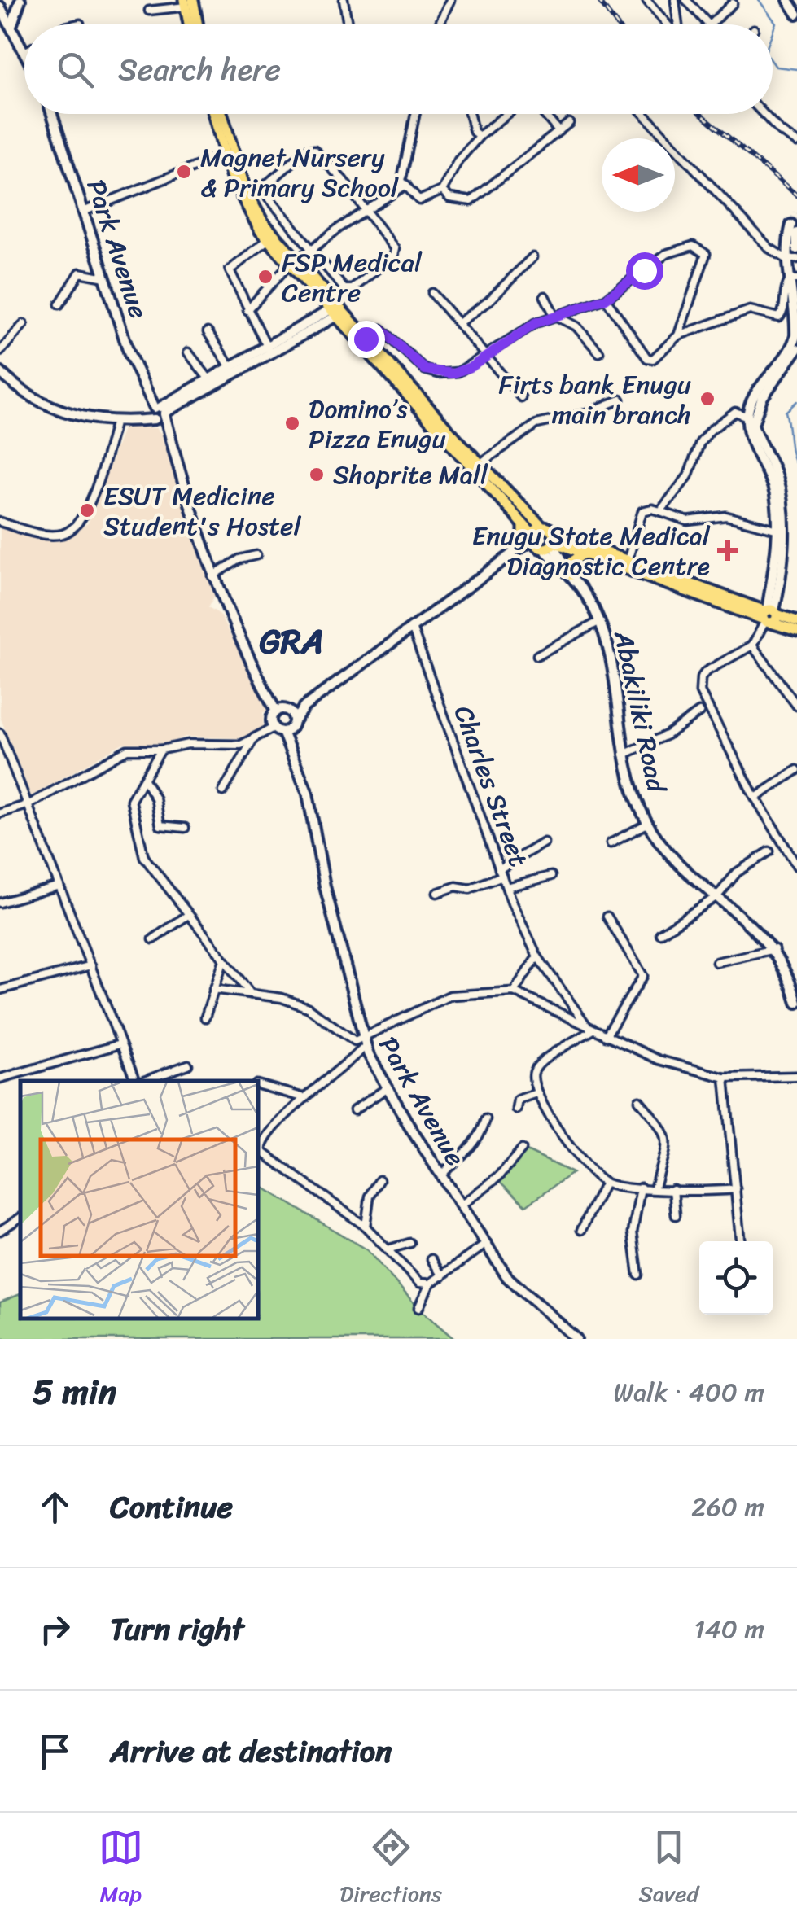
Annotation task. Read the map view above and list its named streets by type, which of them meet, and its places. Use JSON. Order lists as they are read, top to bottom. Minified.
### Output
{"streets":{"main road":["Park Avenue","Abakiliki Road"],"street":["Charles Street"]},"districts":["GRA"],"places":{"other":["Magnet Nursery & Primary School","FSP Medical Centre","Firts bank Enugu main branch","Domino’s Pizza Enugu","Shoprite Mall","ESUT Medicine Student's Hostel"],"health":["Enugu State Medical Diagnostic Centre"]},"north":"left","page":{"search":"Search here","heading":["5 min","Walk · 400 m"],"list":[["Continue","260 m"],["Turn right","140 m"],"Arrive at destination"],"nav":["Map","Directions","Saved"]}}
